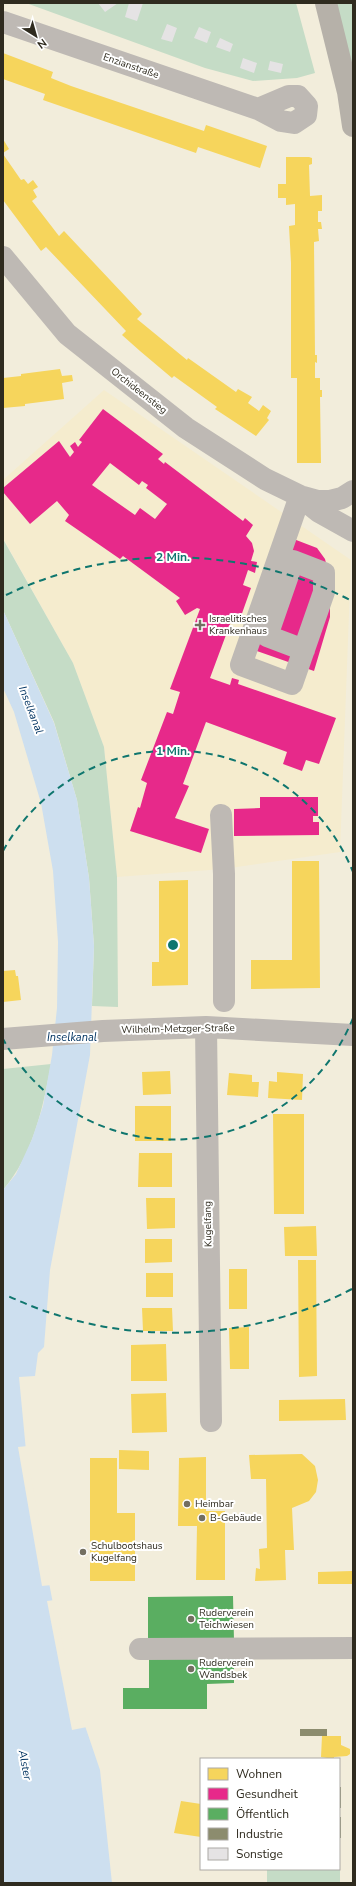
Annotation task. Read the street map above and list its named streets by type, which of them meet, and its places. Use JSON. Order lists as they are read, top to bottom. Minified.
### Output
{"streets":{"street":["Enzianstraße","Orchideenstieg","Wilhelm-Metzger-Straße","Kugelfang"]},"crossings":[["Wilhelm-Metzger-Straße","Kugelfang"]],"water":["Inselkanal","Alster"],"places":{"health":["Israelitisches Krankenhaus"],"other":["Heimbar","B-Gebäude","Schulbootshaus Kugelfang","Ruderverein Teichwiesen","Ruderverein Wandsbek"]},"legend":["Wohnen","Gesundheit","Öffentlich","Industrie","Sonstige"],"north":"bottom right","rings":["2 Min.","1 Min."]}
